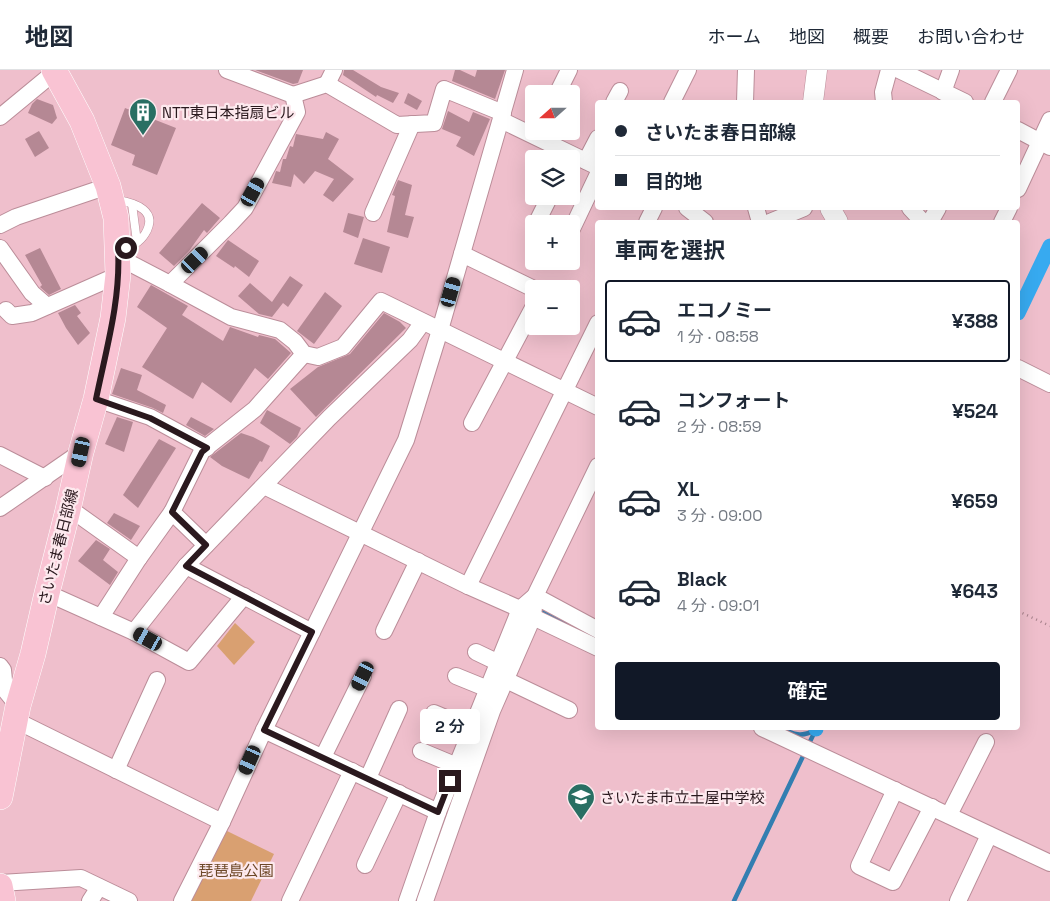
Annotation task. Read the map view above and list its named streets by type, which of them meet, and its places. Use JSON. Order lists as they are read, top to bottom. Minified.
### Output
{"streets":{"main road":["さいたま春日部線"]},"parks":["琵琶島公園"],"places":{"building":["NTT東日本指扇ビル"],"school or university":["さいたま市立土屋中学校"]},"north":"left","page":{"header":"地図","nav":["ホーム","地図","概要","お問い合わせ"],"map_buttons":["+","−"],"banner":["さいたま春日部線","目的地"],"heading":"車両を選択","list":[{"name":"エコノミー","note":"1 分 · 08:58","value":"¥388"},{"name":"コンフォート","note":"2 分 · 08:59","value":"¥524"},{"name":"XL","note":"3 分 · 09:00","value":"¥659"},{"name":"Black","note":"4 分 · 09:01","value":"¥643"}],"buttons":"確定","bubble":"2 分"}}
